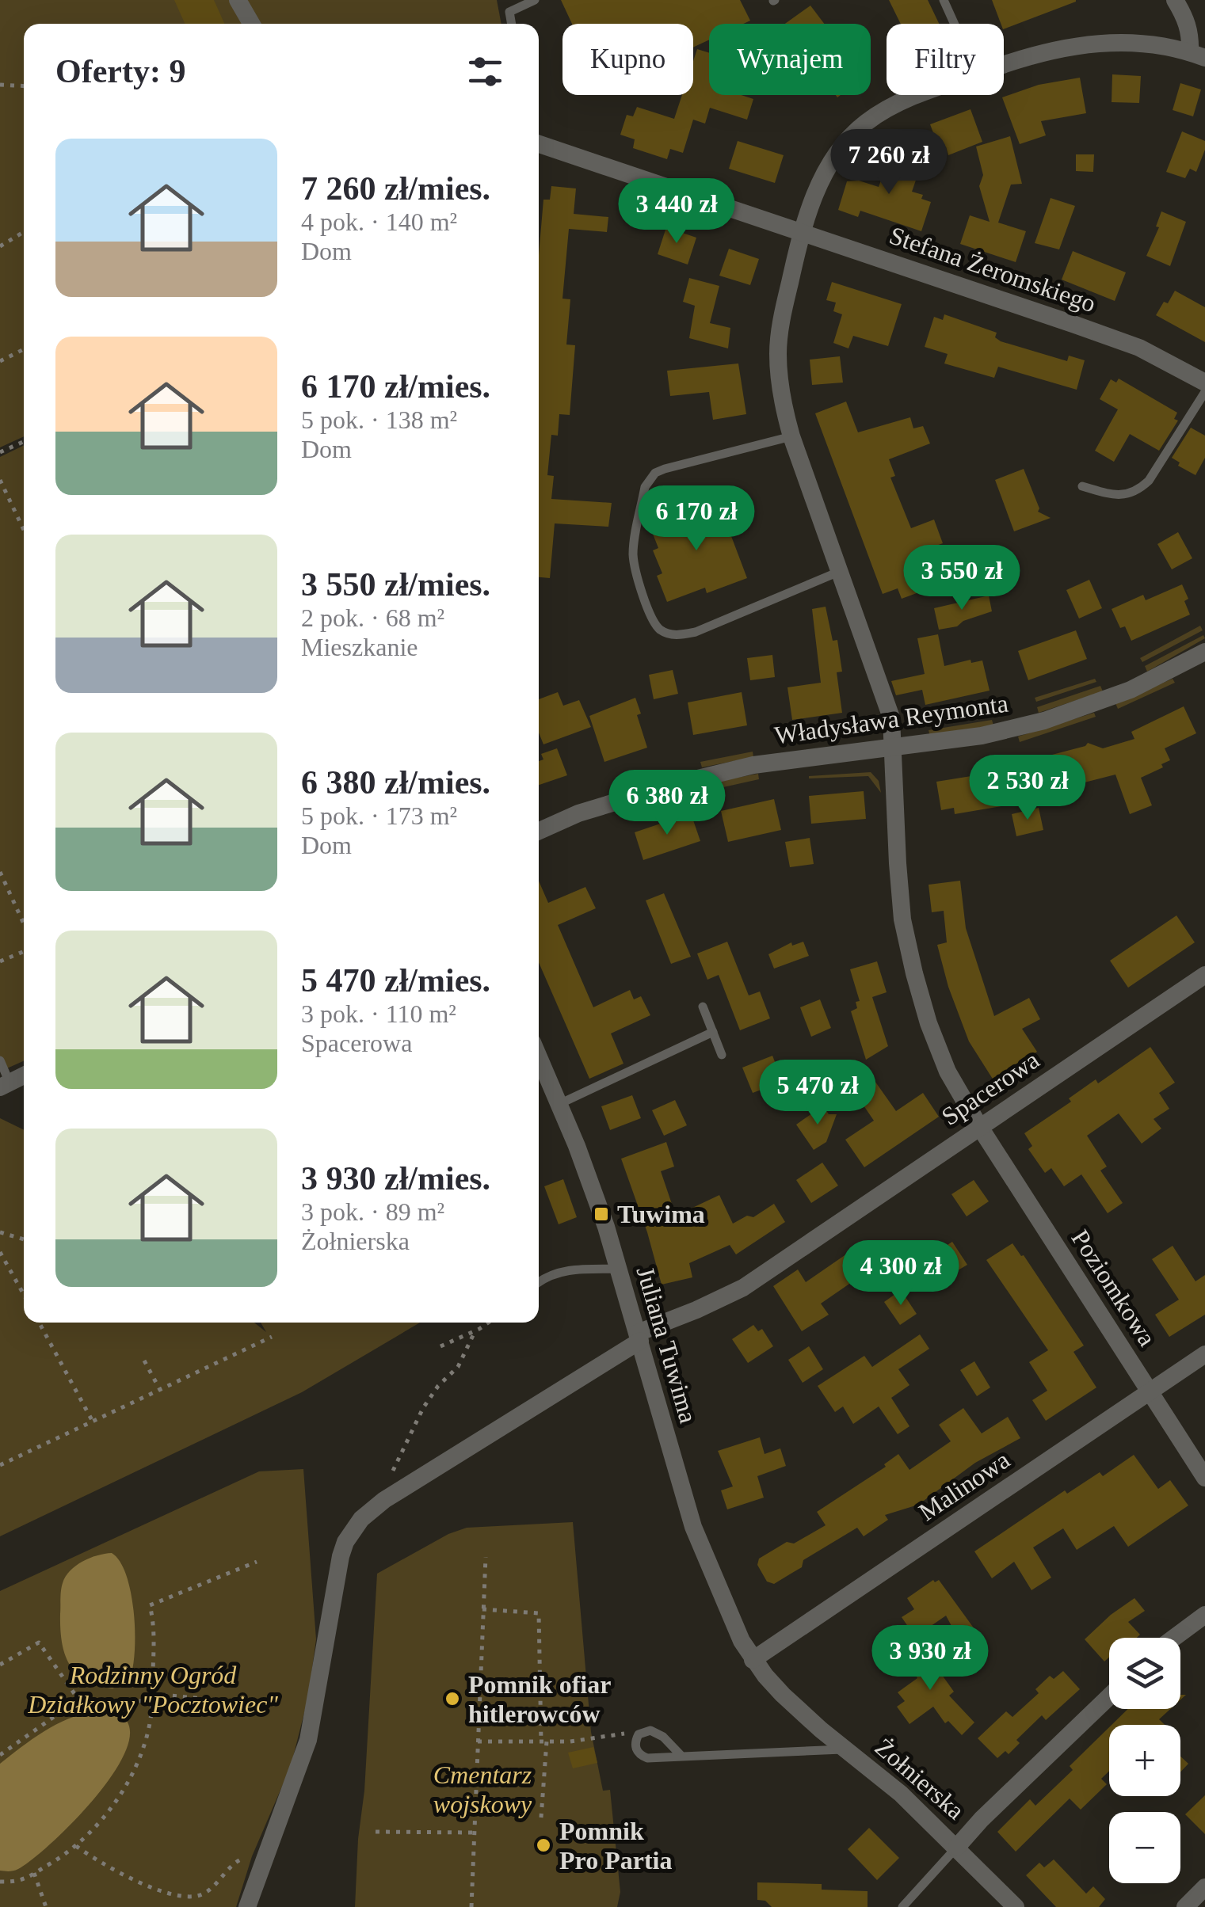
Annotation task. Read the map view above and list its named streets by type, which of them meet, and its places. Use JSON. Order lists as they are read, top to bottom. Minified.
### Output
{"streets":{"street":["Stefana Żeromskiego","Władysława Reymonta","Spacerowa","Poziomkowa","Juliana Tuwima","Malinowa","Żołnierska"]},"crossings":[["Stefana Żeromskiego","Poziomkowa"],["Władysława Reymonta","Poziomkowa"],["Spacerowa","Poziomkowa"],["Spacerowa","Juliana Tuwima"],["Poziomkowa","Malinowa"],["Juliana Tuwima","Malinowa"],["Juliana Tuwima","Żołnierska"],["Malinowa","Żołnierska"]],"parks":["Rodzinny Ogród Działkowy \"Pocztowiec\"","Cmentarz wojskowy"],"places":{"transit":["Tuwima"],"other":["Pomnik ofiar hitlerowców","Pomnik Pro Partia"]},"page":{"chip":["Kupno","Wynajem","Filtry"],"heading":"Oferty: 9","list":[{"name":"7 260 zł/mies.","note":"4 pok. · 140 m² · Dom"},{"name":"6 170 zł/mies.","note":"5 pok. · 138 m² · Dom"},{"name":"3 550 zł/mies.","note":"2 pok. · 68 m² · Mieszkanie"},{"name":"6 380 zł/mies.","note":"5 pok. · 173 m² · Dom"},{"name":"5 470 zł/mies.","note":"3 pok. · 110 m² · Spacerowa"},{"name":"3 930 zł/mies.","note":"3 pok. · 89 m² · Żołnierska"}],"price":["7 260 zł","3 440 zł","6 170 zł","3 550 zł","2 530 zł","6 380 zł","5 470 zł","4 300 zł","3 930 zł"],"map_buttons":["+","−"]}}
